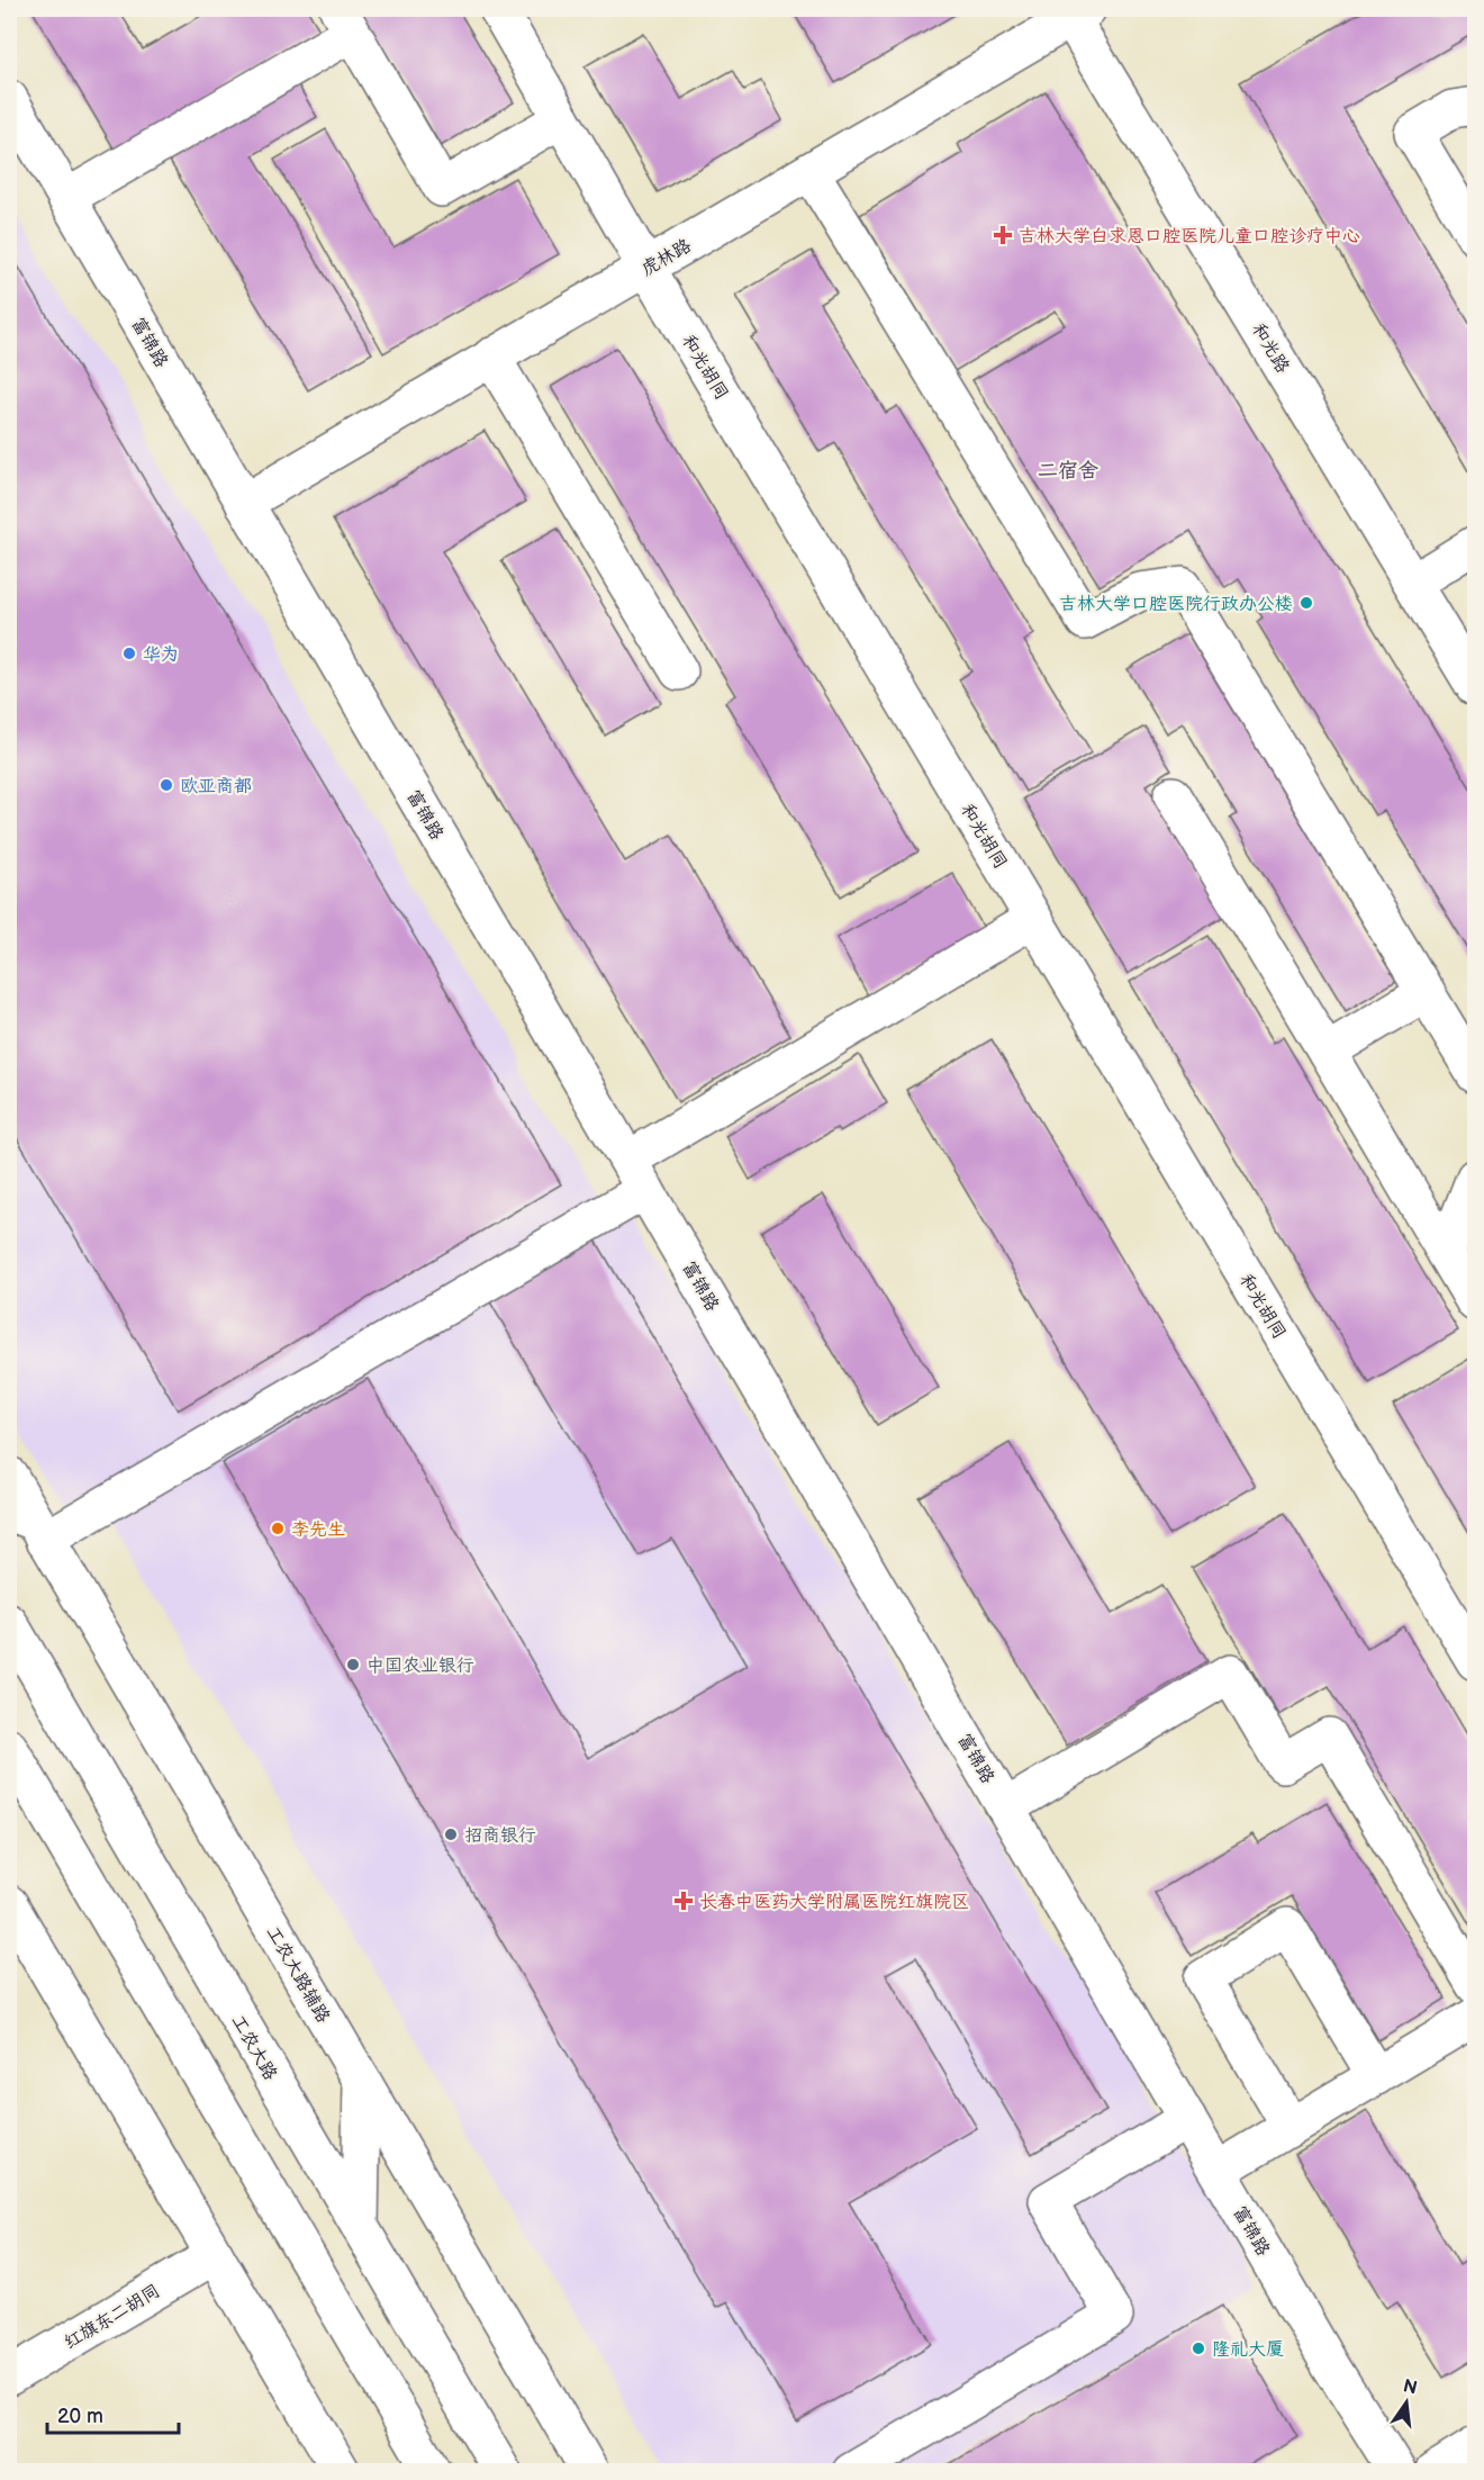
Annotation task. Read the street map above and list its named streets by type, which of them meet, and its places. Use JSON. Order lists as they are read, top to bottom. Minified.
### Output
{"streets":{"street":["虎林路","富锦路","和光路","和光胡同","工农大路辅路","工农大路","红旗东二胡同"]},"crossings":[["虎林路","富锦路"],["虎林路","和光路"],["虎林路","和光胡同"]],"districts":["二宿舍"],"places":{"health":["吉林大学白求恩口腔医院儿童口腔诊疗中心","长春中医药大学附属医院红旗院区"],"other":["吉林大学口腔医院行政办公楼","华为","欧亚商都","李先生","中国农业银行","招商银行","隆礼大厦"]},"scale_bar":"20 m","north":"top"}
